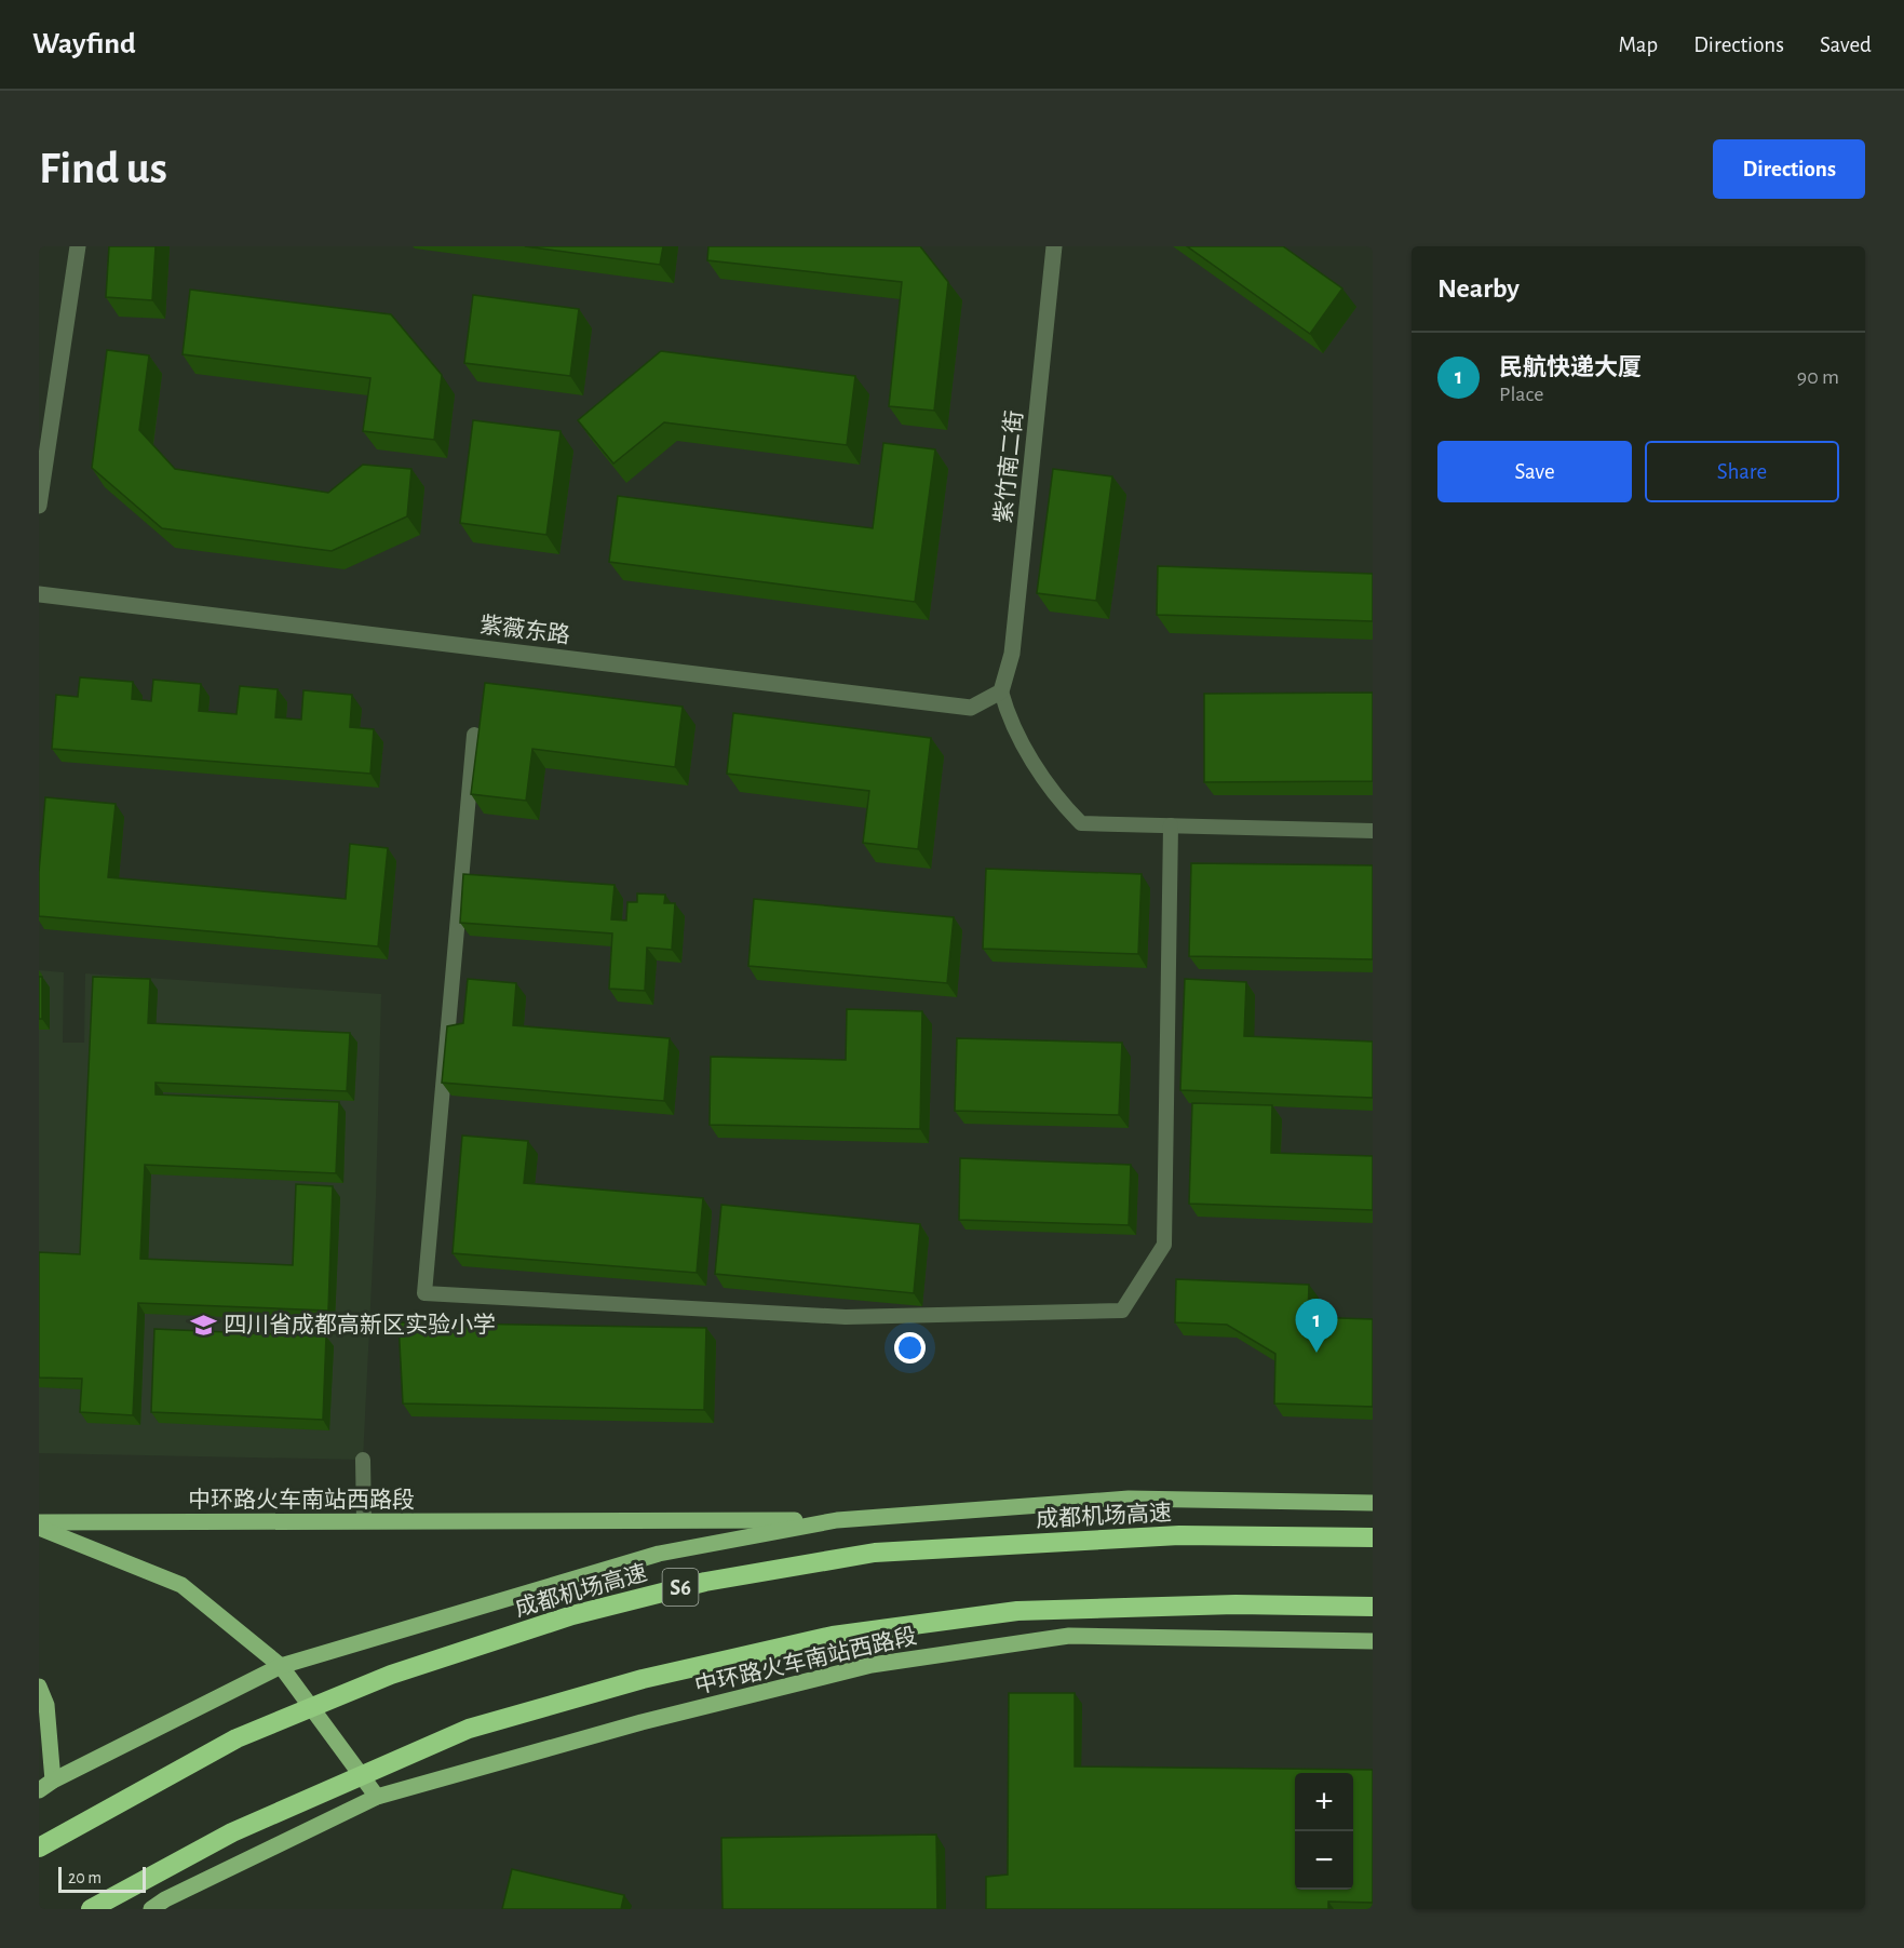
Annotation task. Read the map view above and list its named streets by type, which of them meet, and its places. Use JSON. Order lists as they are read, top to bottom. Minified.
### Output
{"streets":{"highway":["成都机场高速","S6"],"main road":["中环路火车南站西路段"],"street":["紫竹南二街","紫薇东路"]},"crossings":[["紫竹南二街","紫薇东路"]],"places":{"school or university":["四川省成都高新区实验小学"]},"scale_bar":"20 m","page":{"header":"Wayfind","nav":["Map","Directions","Saved"],"buttons":["Directions",["Save","Share"]],"title":"Find us","heading":"Nearby","list":[{"mark":"1","name":"民航快递大厦","note":"Place","value":"90 m"}],"pins":"1","map_buttons":["+","−"],"scale":"20 m"}}
